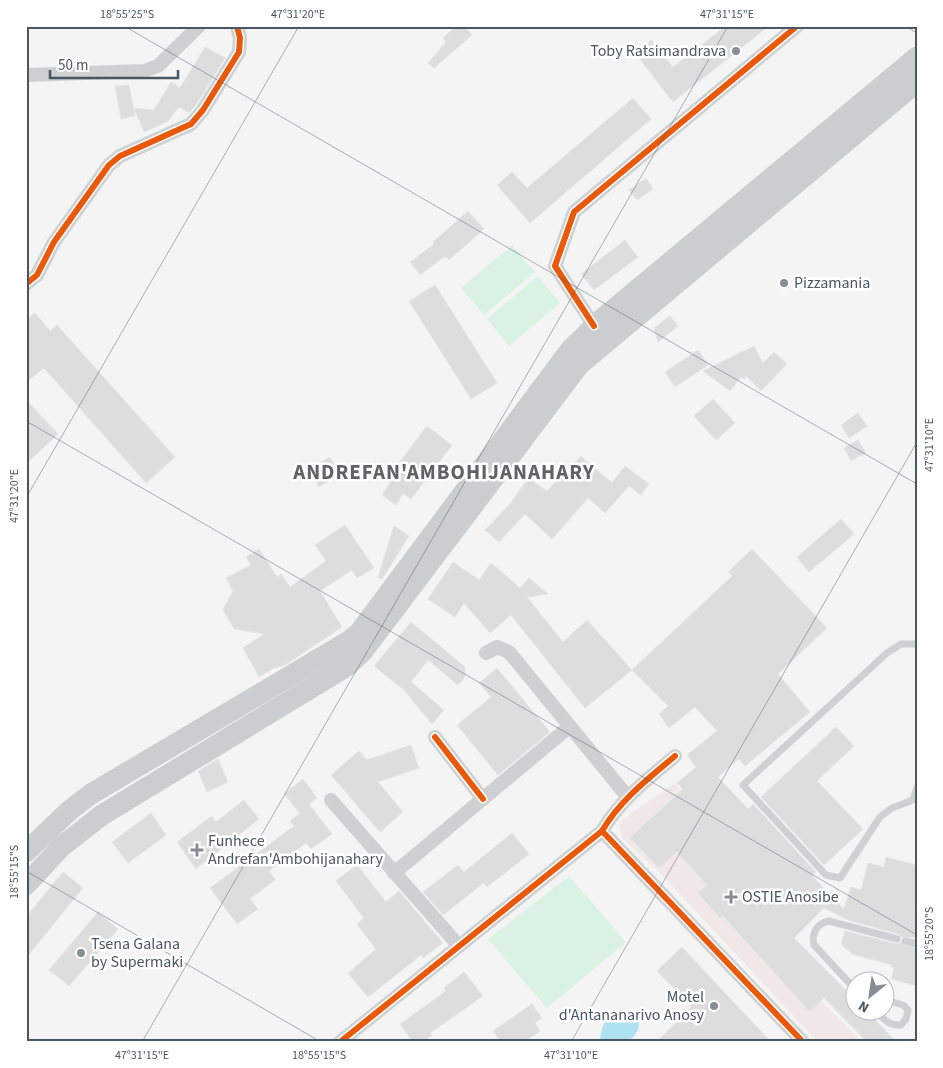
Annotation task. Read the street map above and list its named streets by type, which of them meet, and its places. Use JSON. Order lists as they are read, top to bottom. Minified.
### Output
{"districts":["ANDREFAN'AMBOHIJANAHARY"],"places":{"other":["Toby Ratsimandrava","Pizzamania","Tsena Galana by Supermaki","Motel d'Antananarivo Anosy"],"health":["Funhece Andrefan'Ambohijanahary","OSTIE Anosibe"]},"scale_bar":"50 m","north":"bottom left","coordinates":["18°55'25\"S","47°31'20\"E","47°31'15\"E","47°31'10\"E","18°55'15\"S","18°55'20\"S"]}
